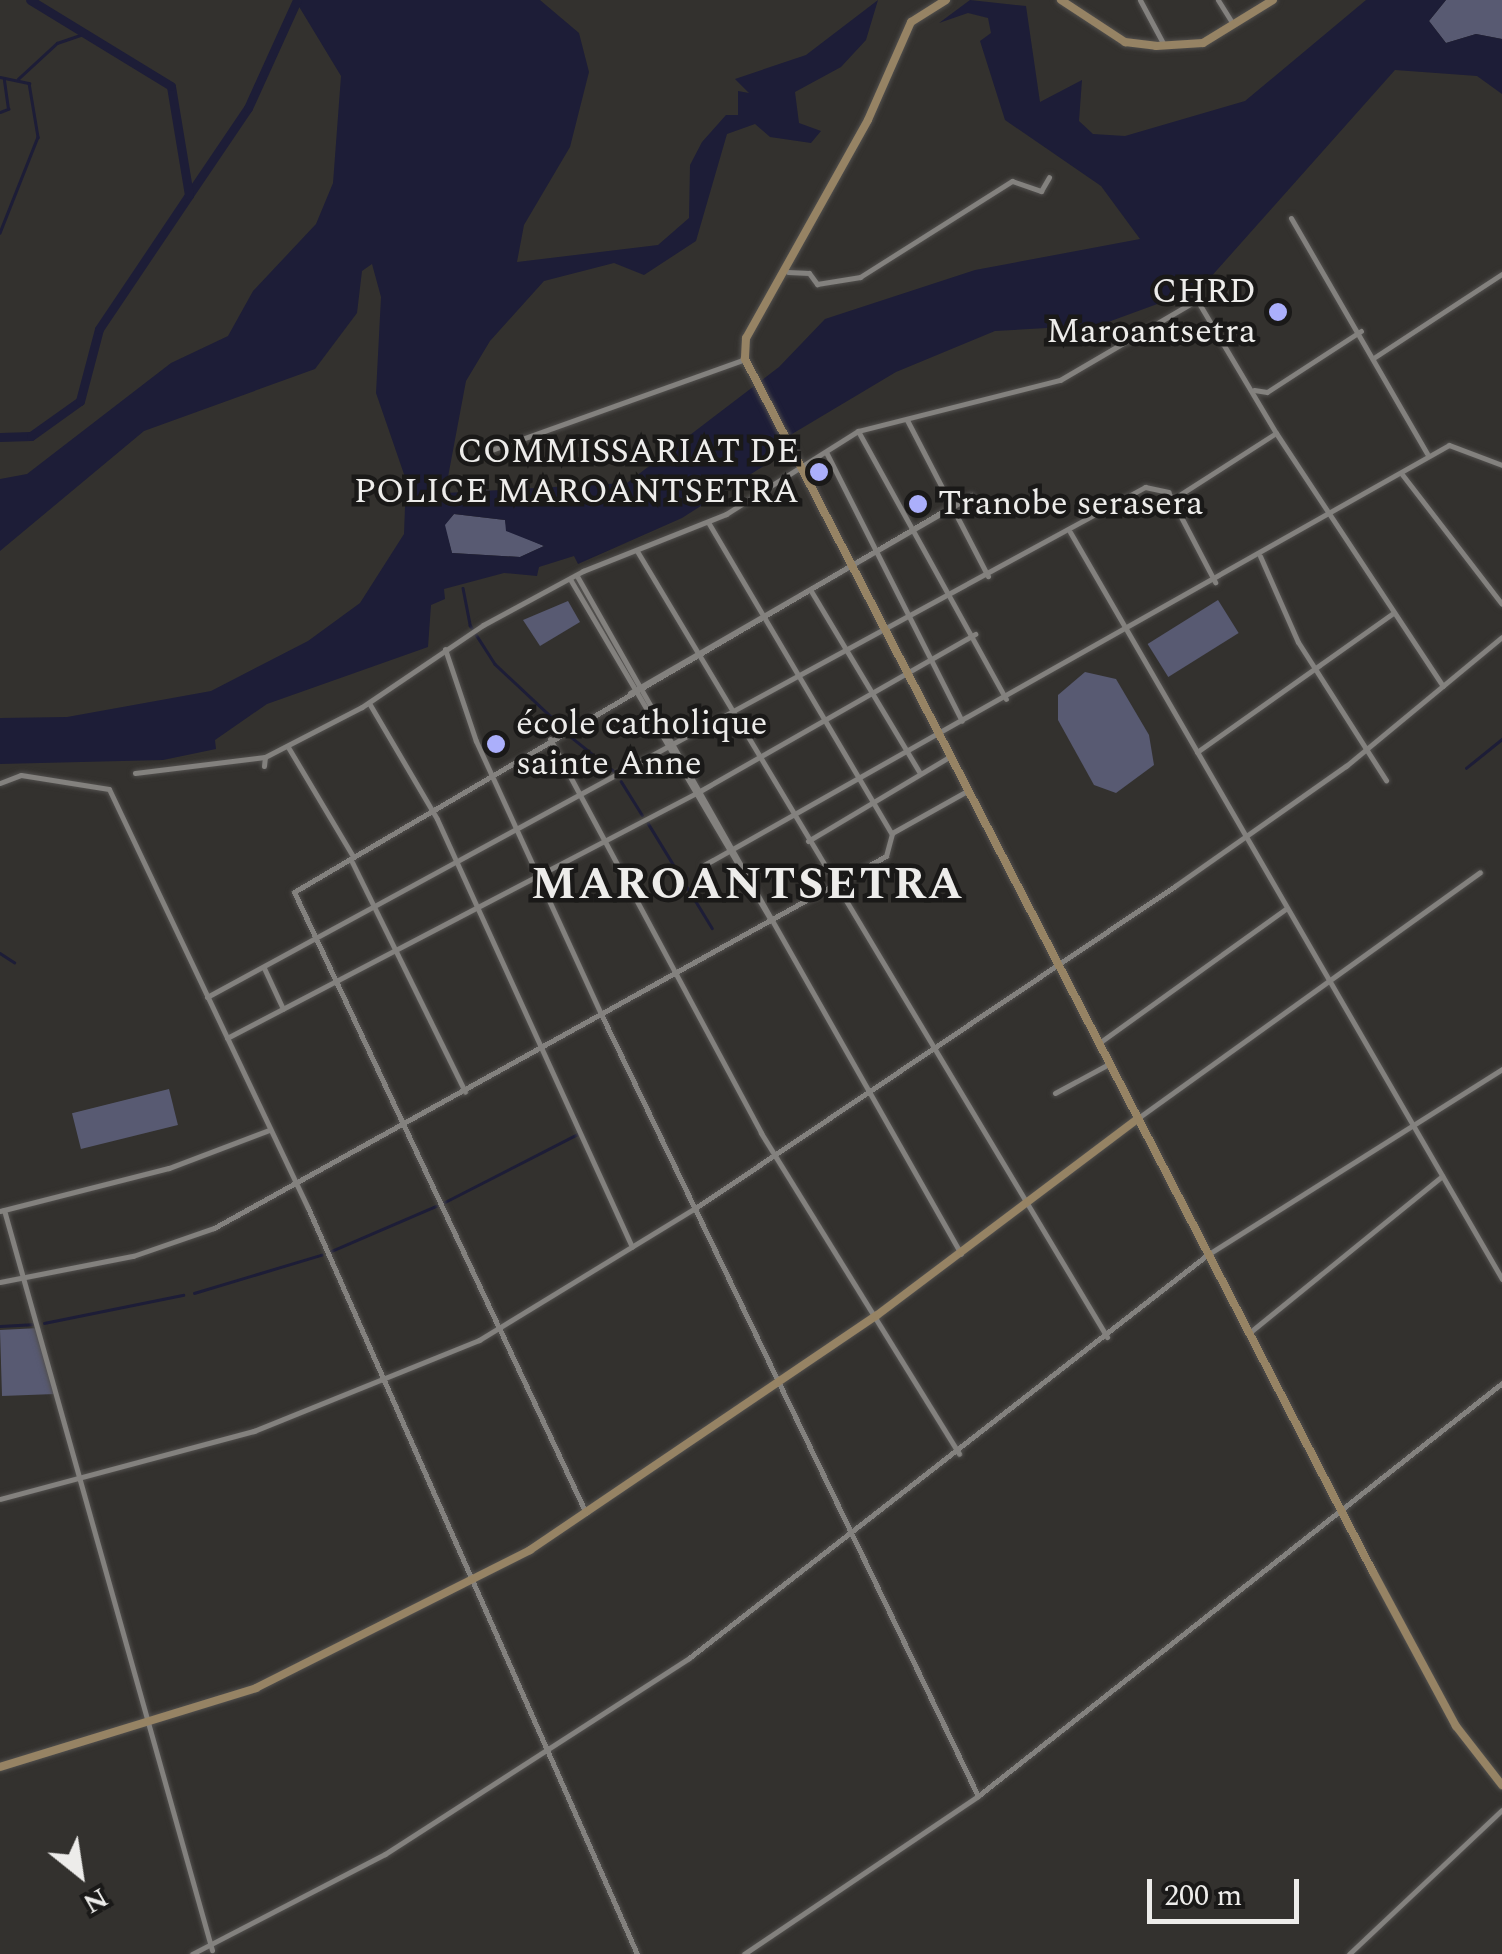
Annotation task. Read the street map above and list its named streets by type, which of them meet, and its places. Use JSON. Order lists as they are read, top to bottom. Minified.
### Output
{"districts":["MAROANTSETRA"],"places":["CHRD Maroantsetra","COMMISSARIAT DE POLICE MAROANTSETRA","Tranobe serasera","école catholique sainte Anne"],"scale_bar":"200 m","north":"bottom right"}
